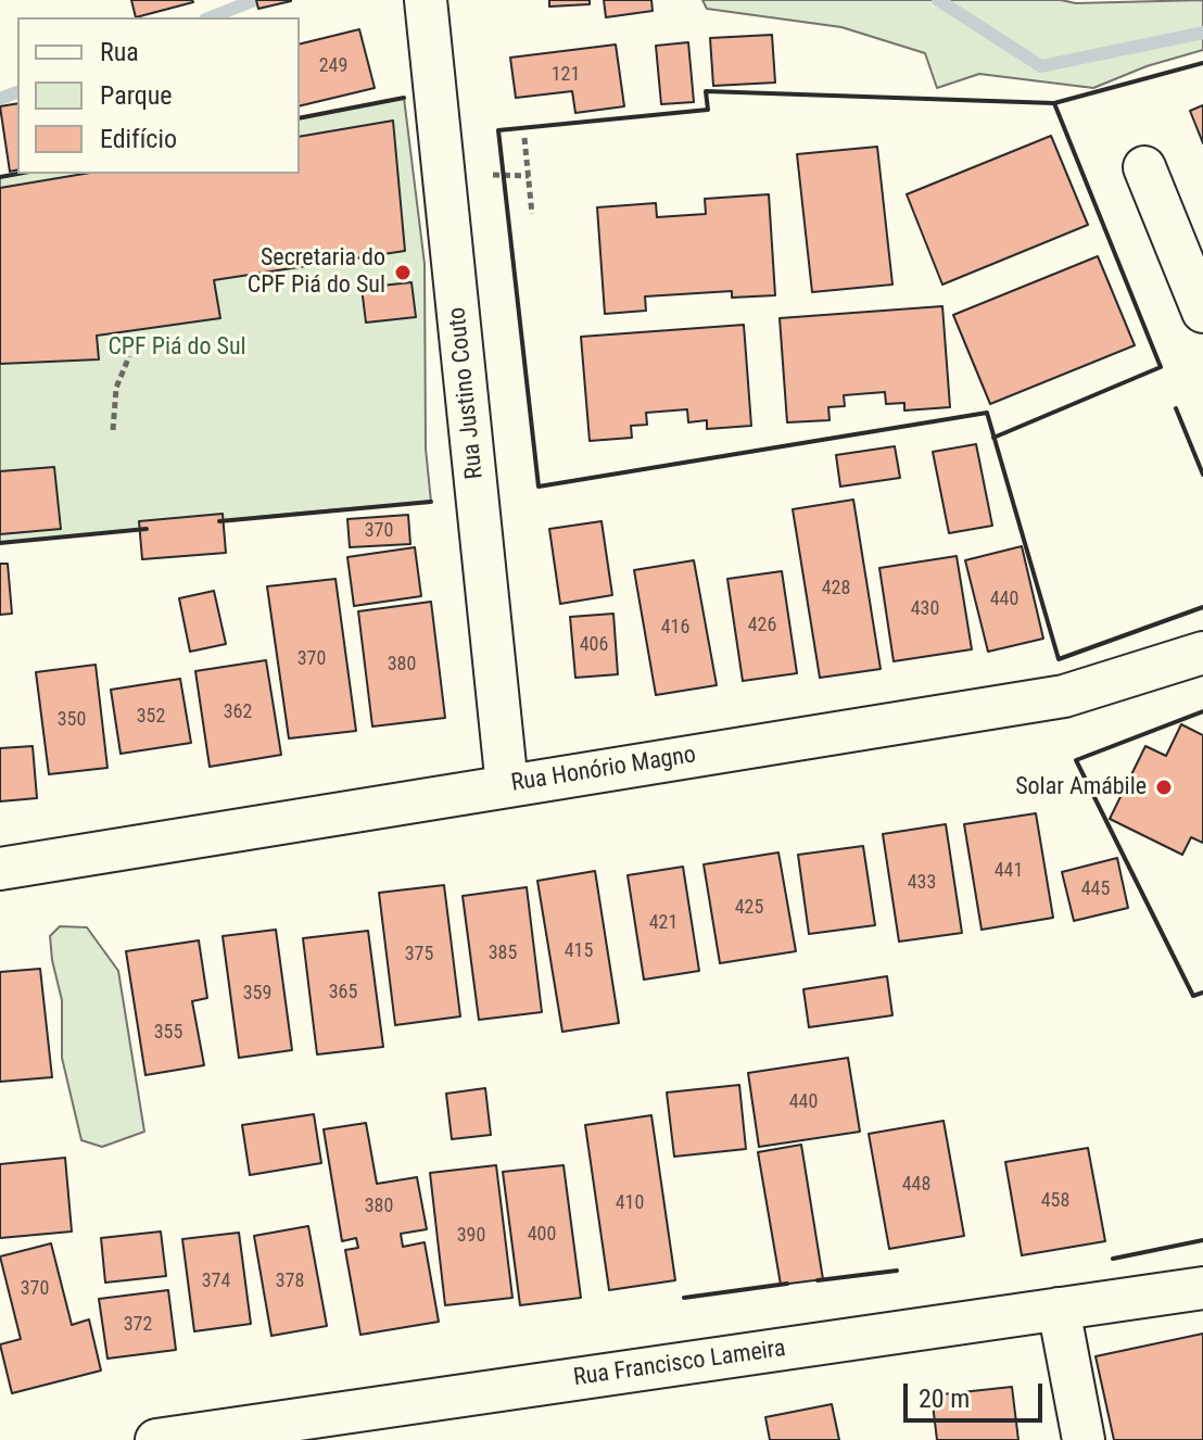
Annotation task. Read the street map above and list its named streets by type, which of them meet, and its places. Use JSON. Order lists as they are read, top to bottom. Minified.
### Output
{"streets":{"street":["Rua Justino Couto","Rua Honório Magno","Rua Francisco Lameira"]},"crossings":[["Rua Justino Couto","Rua Honório Magno"]],"parks":["CPF Piá do Sul"],"places":["Secretaria do CPF Piá do Sul","Solar Amábile"],"house_numbers":["249","121","370","428","440","430","426","416","406","370","380","362","352","350","441","433","445","425","421","415","385","375","365","359","355","440","448","458","410","380","400","390","374","378","370","372"],"legend":["Rua","Parque","Edifício"],"scale_bar":"20 m"}
